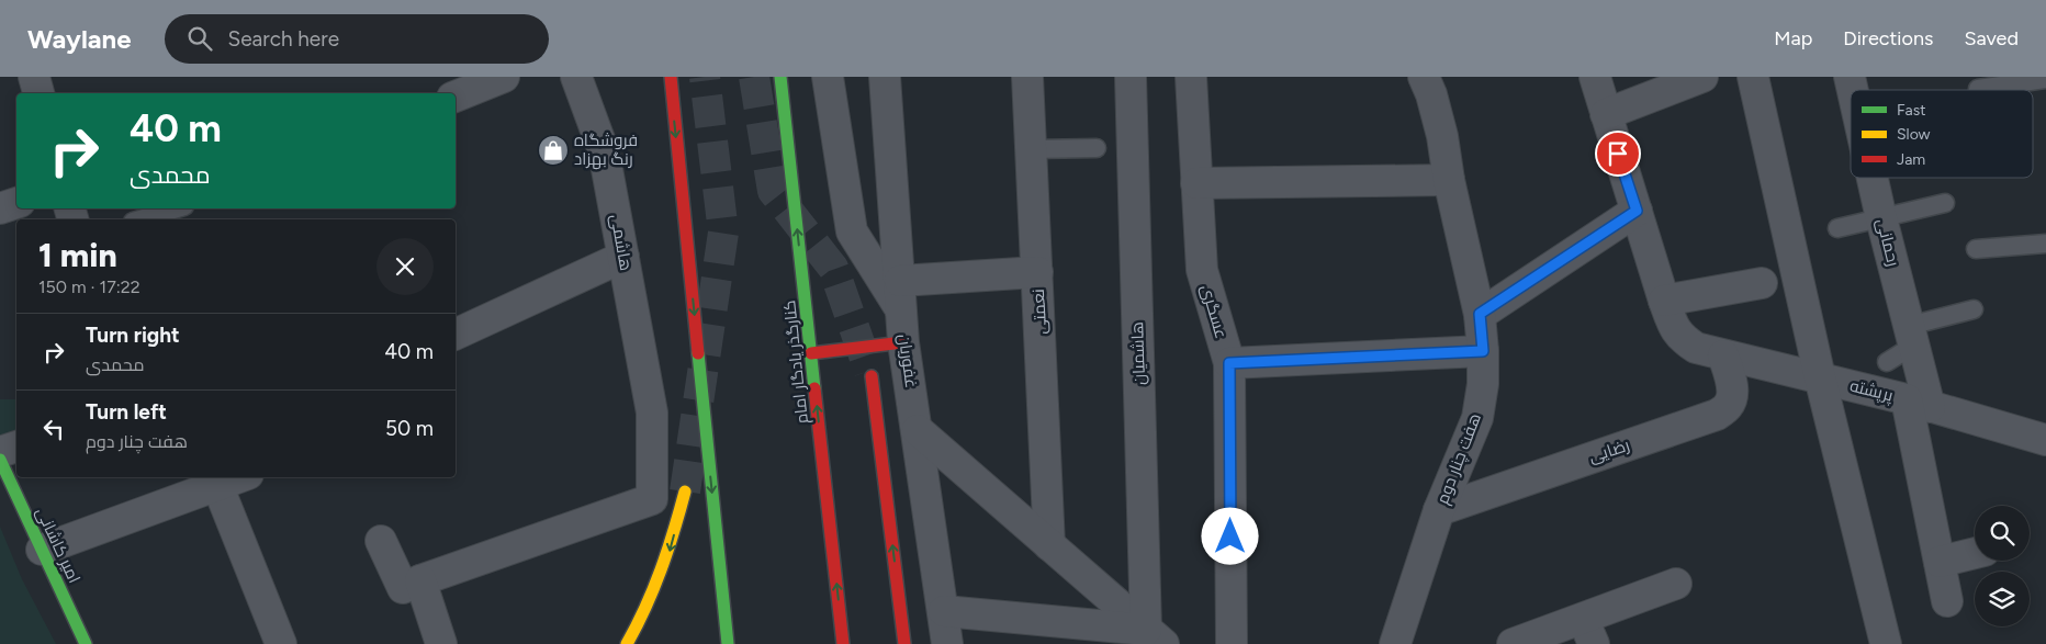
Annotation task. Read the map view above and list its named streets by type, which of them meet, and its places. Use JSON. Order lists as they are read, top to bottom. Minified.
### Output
{"streets":{"main road":["کنارگذر یادگار امام","امیر کاشانی"],"street":["هاشمی","رحمانی","نعمتی","عسگری","هاشمیان","غفوریان","پرپشته","رضایی","هفت چنار دوم"]},"crossings":[["رحمانی","پرپشته"],["پرپشته","رضایی"],["رضایی","هفت چنار دوم"]],"places":{"shop":["فروشگاه رنگ بهزاد"]},"legend":["Fast","Slow","Jam"],"page":{"header":"Waylane","search":"Search here","nav":["Map","Directions","Saved"],"turn":["40 m","محمدی"],"heading":["1 min","150 m · 17:22"],"list":[{"name":"Turn right","note":"محمدی","value":"40 m"},{"name":"Turn left","note":"هفت چنار دوم","value":"50 m"}]}}
